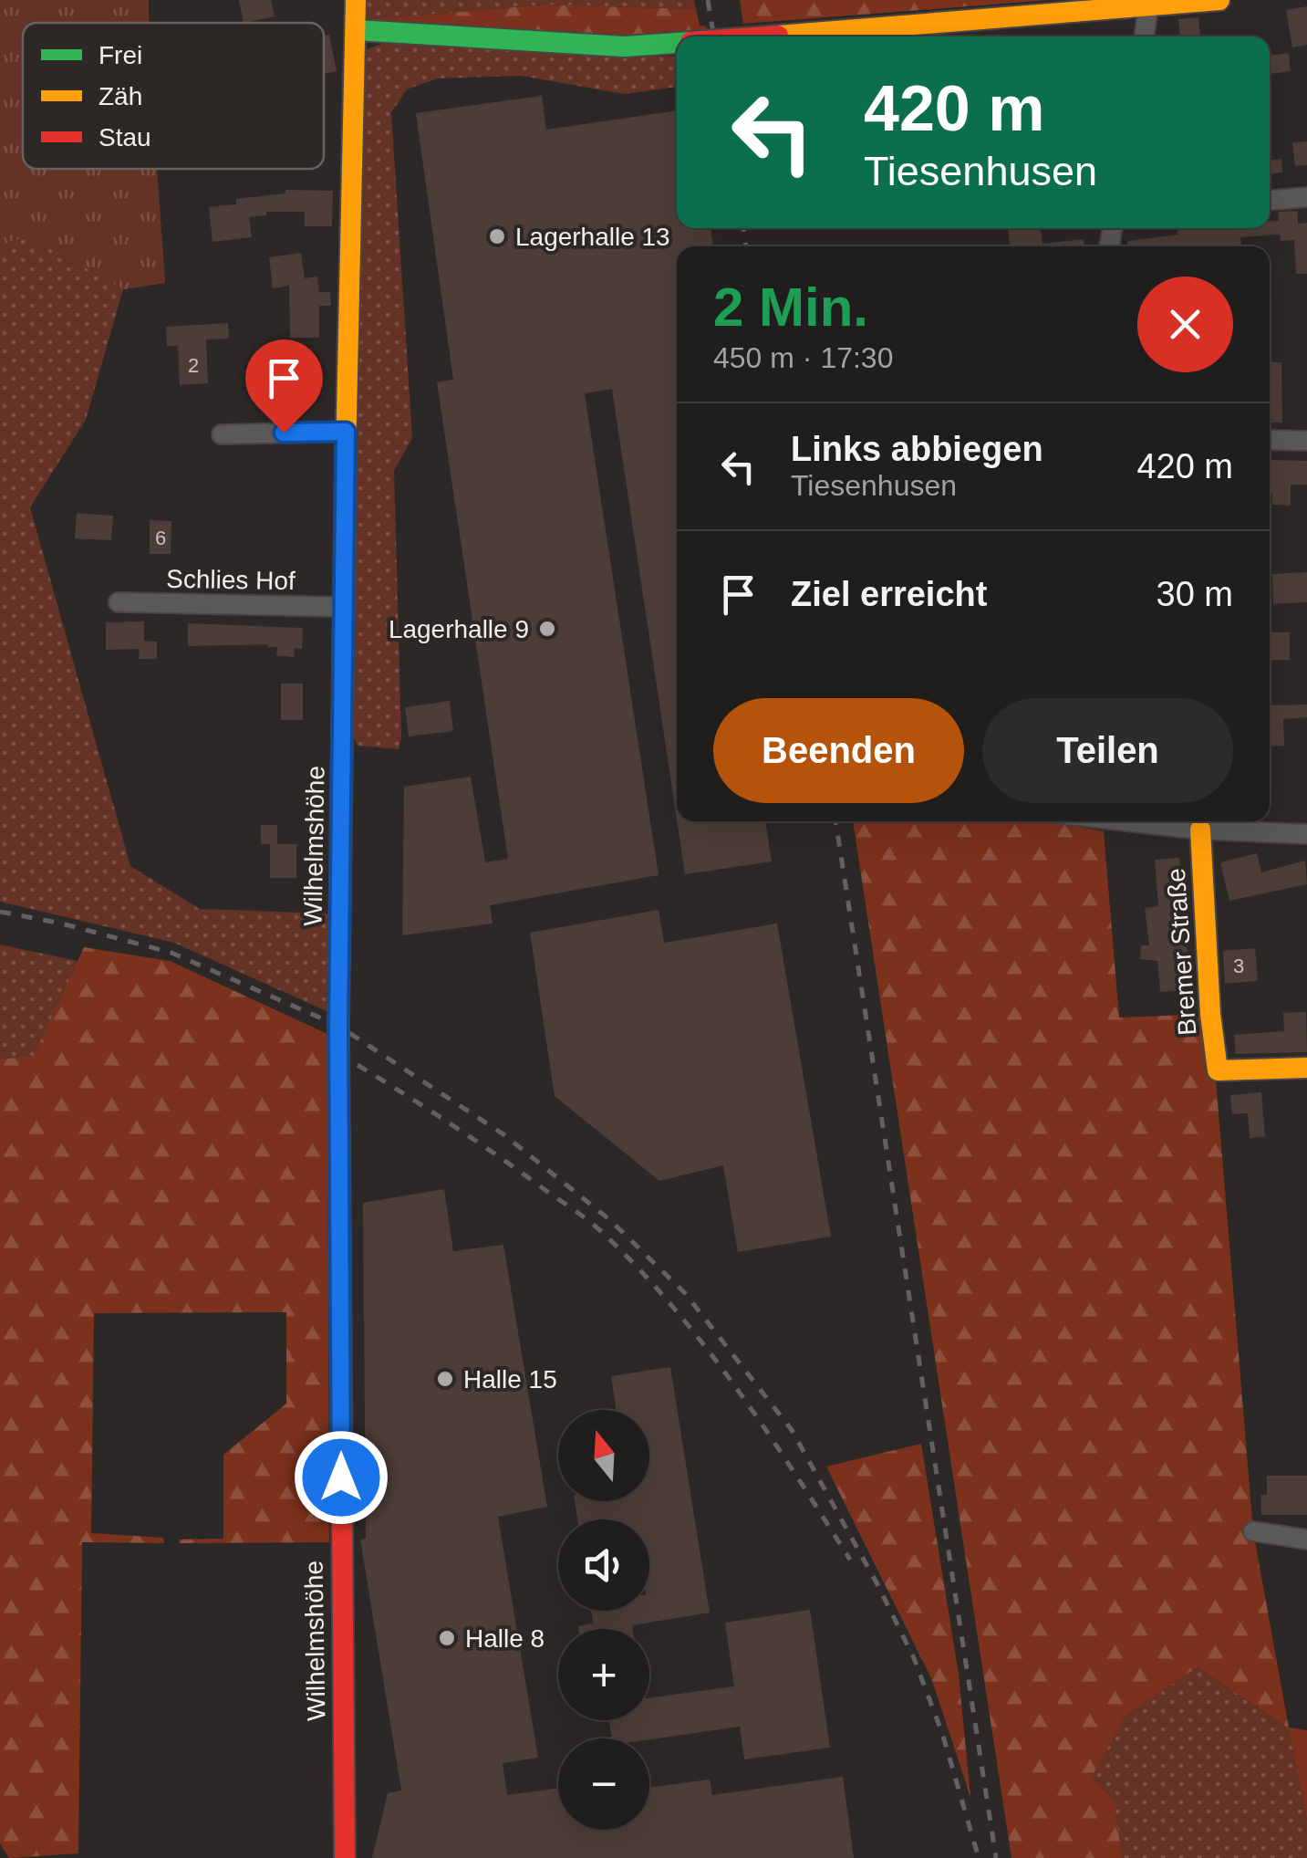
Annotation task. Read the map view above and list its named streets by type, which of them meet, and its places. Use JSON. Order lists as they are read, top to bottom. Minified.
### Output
{"streets":{"street":["Schlies Hof","Wilhelmshöhe","Bremer Straße"]},"crossings":[["Schlies Hof","Wilhelmshöhe"]],"places":["Lagerhalle 13","Lagerhalle 9","Halle 15","Halle 8"],"house_numbers":["2","6","3"],"legend":["Frei","Zäh","Stau"],"north":"top","page":{"turn":["420 m","Tiesenhusen"],"heading":["2 Min.","450 m · 17:30"],"list":[{"name":"Links abbiegen","note":"Tiesenhusen","value":"420 m"},{"name":"Ziel erreicht","value":"30 m"}],"buttons":["Beenden","Teilen"],"map_buttons":["+","−"]}}
